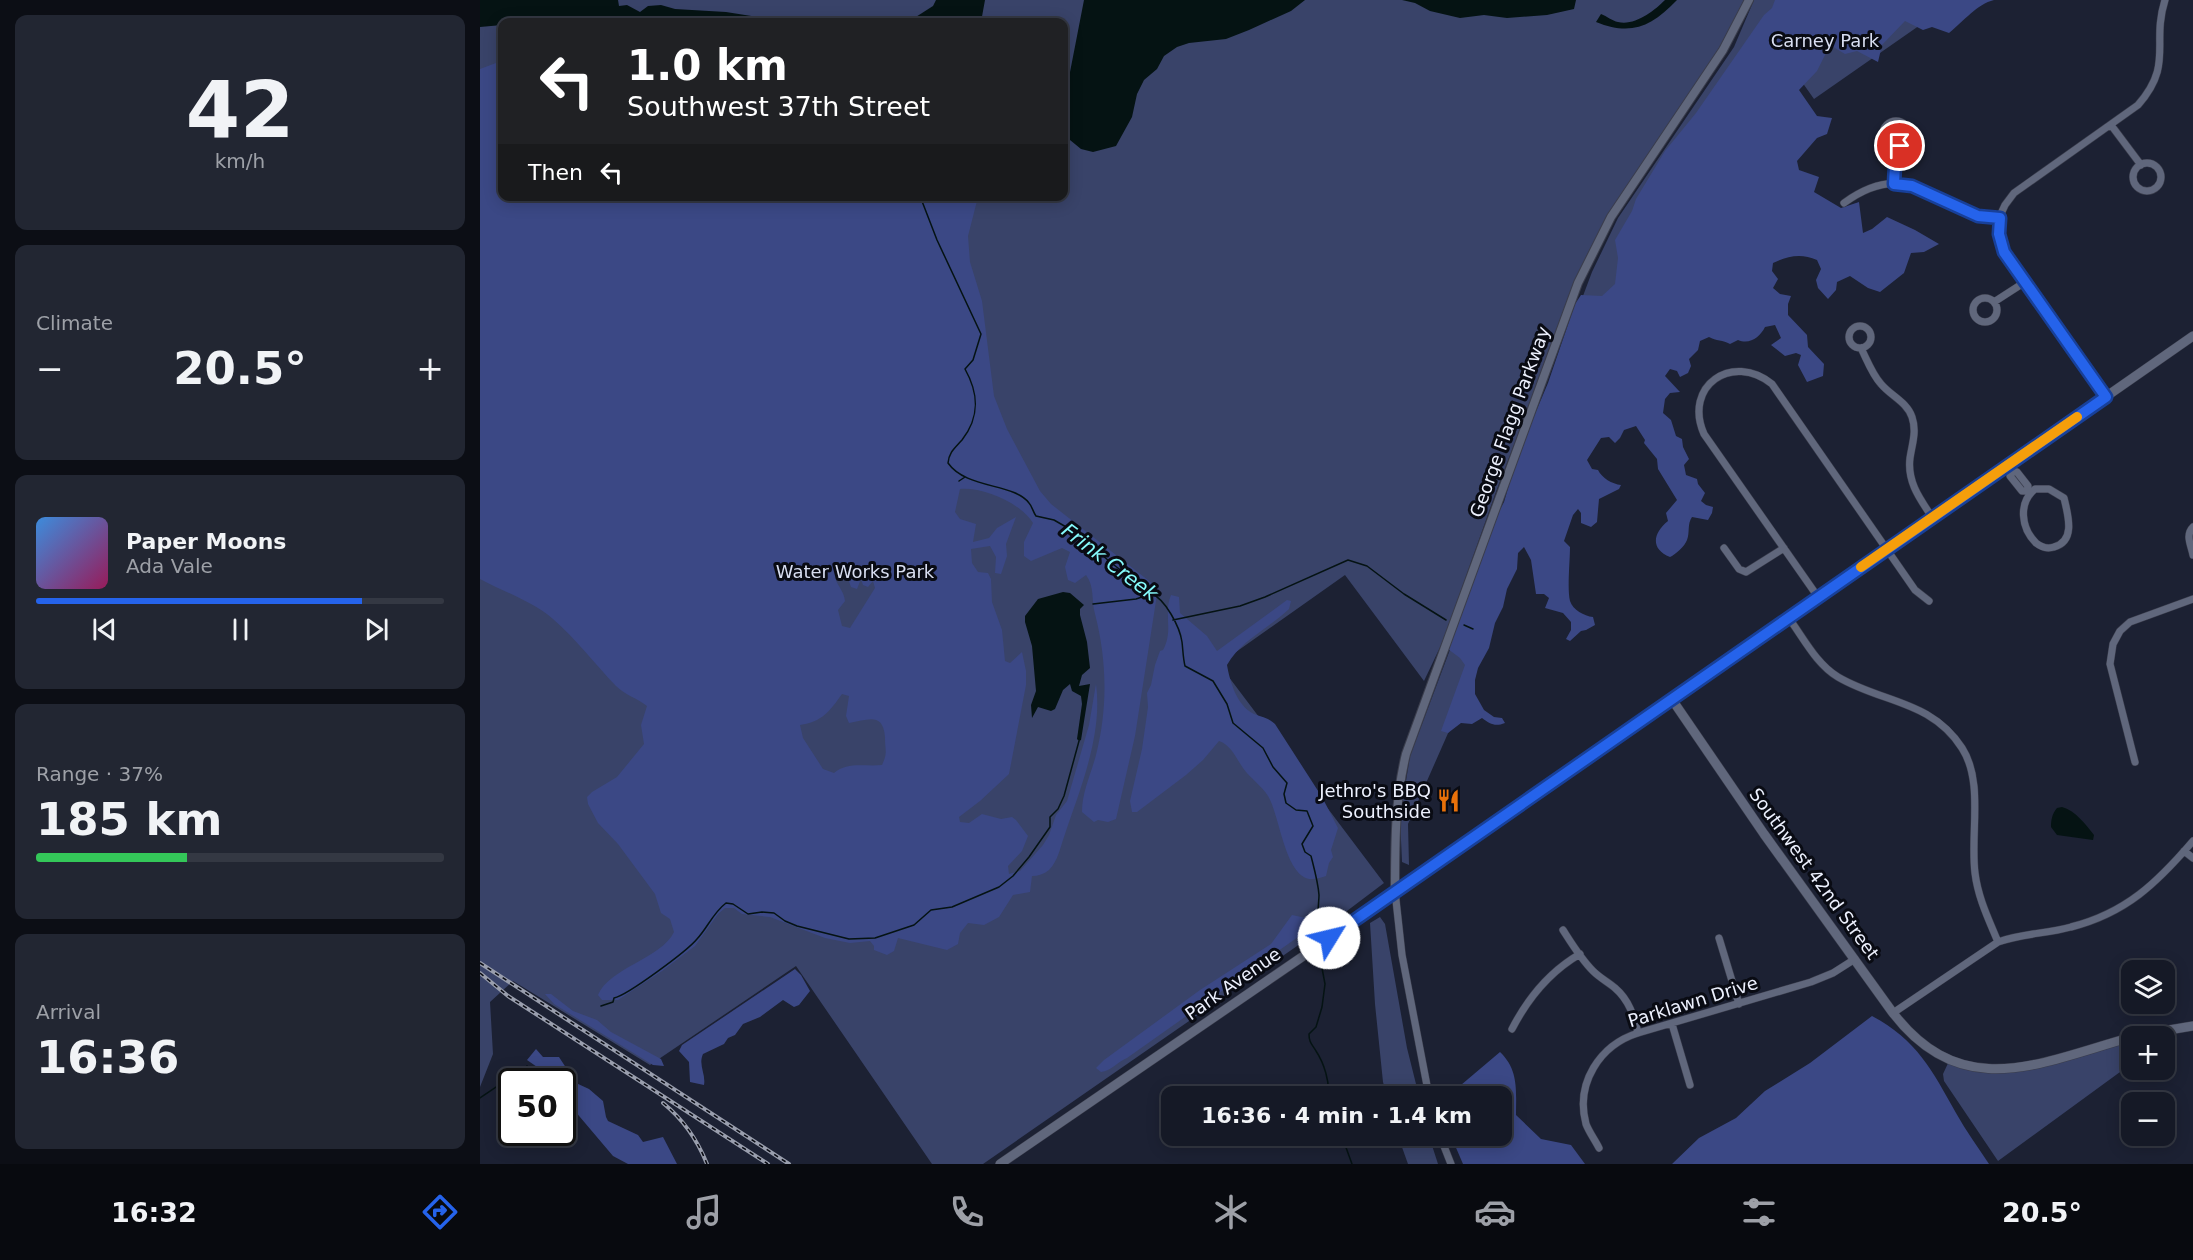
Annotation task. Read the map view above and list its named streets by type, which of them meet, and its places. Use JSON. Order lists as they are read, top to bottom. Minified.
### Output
{"streets":{"main road":["Southwest 42nd Street","Park Avenue"],"street":["George Flagg Parkway","Parklawn Drive"]},"crossings":[["George Flagg Parkway","Park Avenue"],["Southwest 42nd Street","Park Avenue"],["Southwest 42nd Street","Parklawn Drive"]],"water":["Frink Creek"],"parks":["Carney Park","Water Works Park"],"places":{"restaurant":["Jethro's BBQ Southside"]},"page":{"tile":[["42","km/h"],"Climate",["Range · 37%","185 km"],["Arrival","16:36"]],"turn":["1.0 km","Southwest 37th Street"],"then":"Then","heat":["−","20.5°","+"],"song":["Paper Moons","Ada Vale"],"map_buttons":["+","−"],"limit":"50","trip":"16:36 · 4 min · 1.4 km","tabs":["16:32","20.5°"]}}
